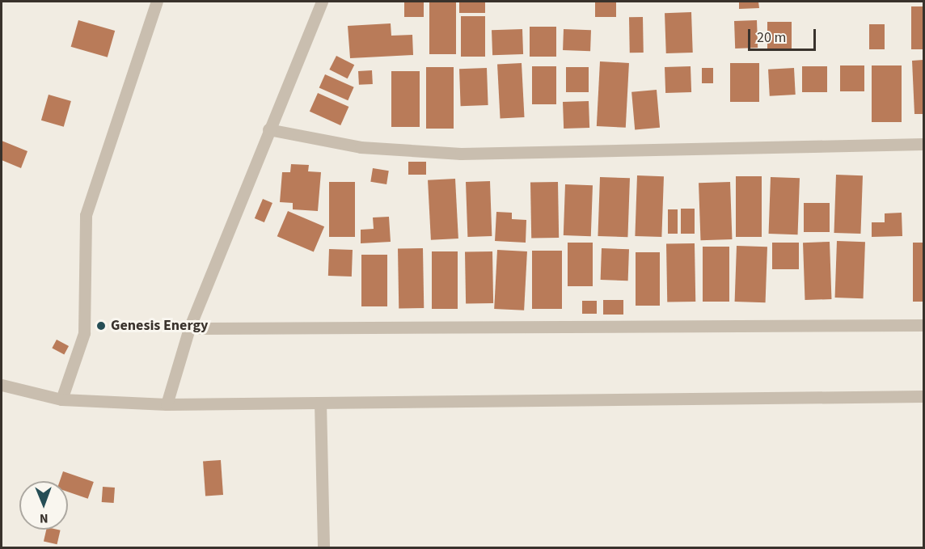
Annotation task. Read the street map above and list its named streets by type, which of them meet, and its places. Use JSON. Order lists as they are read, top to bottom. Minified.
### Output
{"places":["Genesis Energy"],"scale_bar":"20 m","north":"bottom"}
